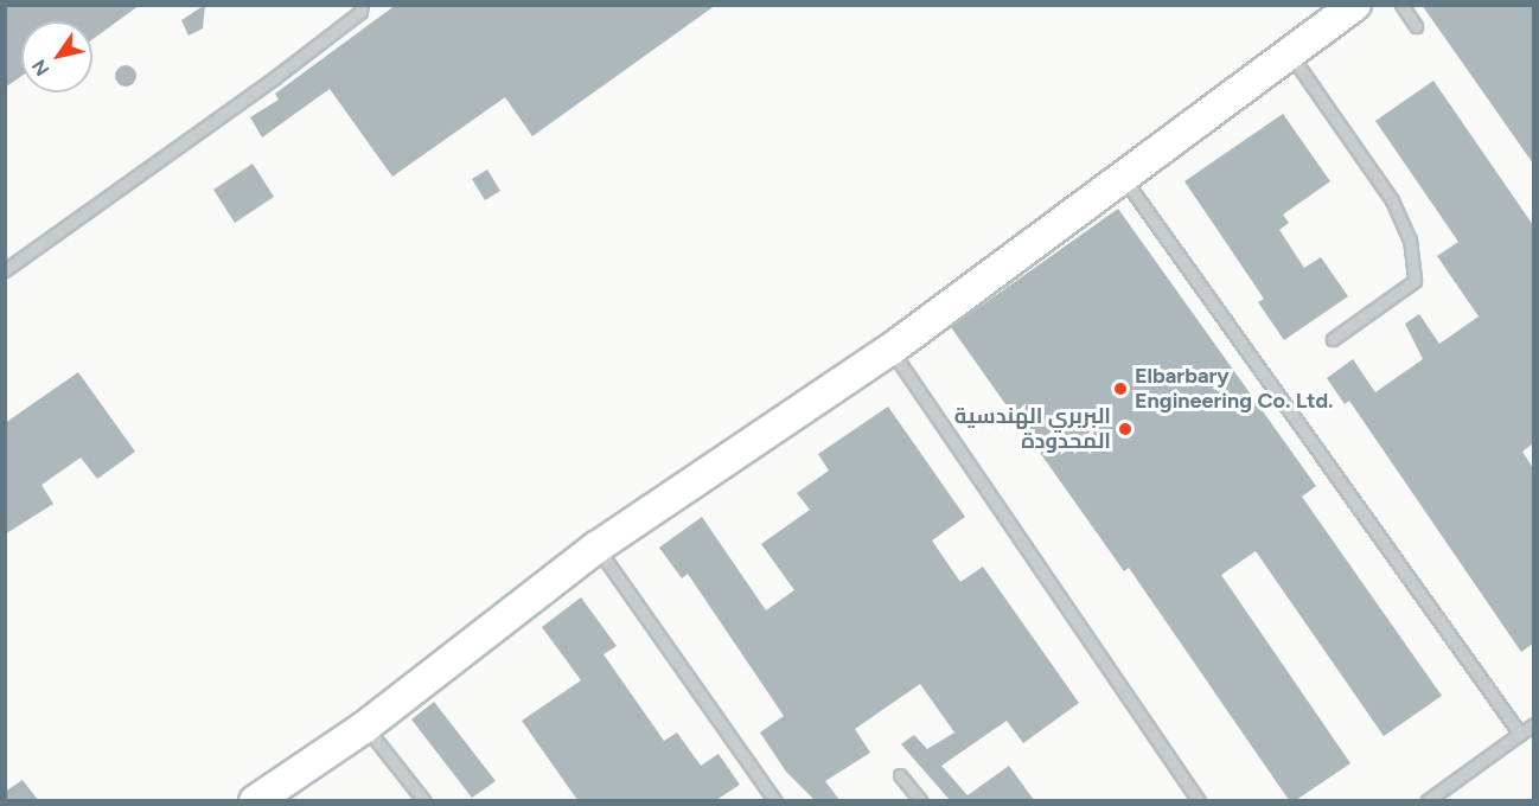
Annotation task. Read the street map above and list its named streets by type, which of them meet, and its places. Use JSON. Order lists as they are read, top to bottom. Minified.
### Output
{"places":["Elbarbary Engineering Co. Ltd.","البربري الهندسية المحدودة"],"north":"bottom left"}
